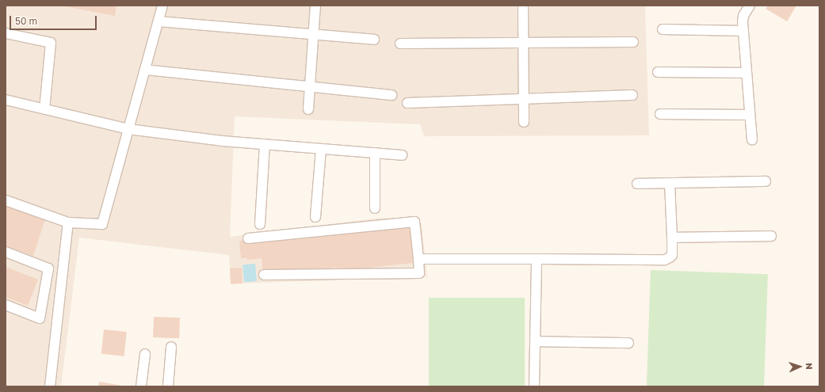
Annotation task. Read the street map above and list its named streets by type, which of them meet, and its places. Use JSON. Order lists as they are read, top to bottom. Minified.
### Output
{"scale_bar":"50 m","north":"right"}
